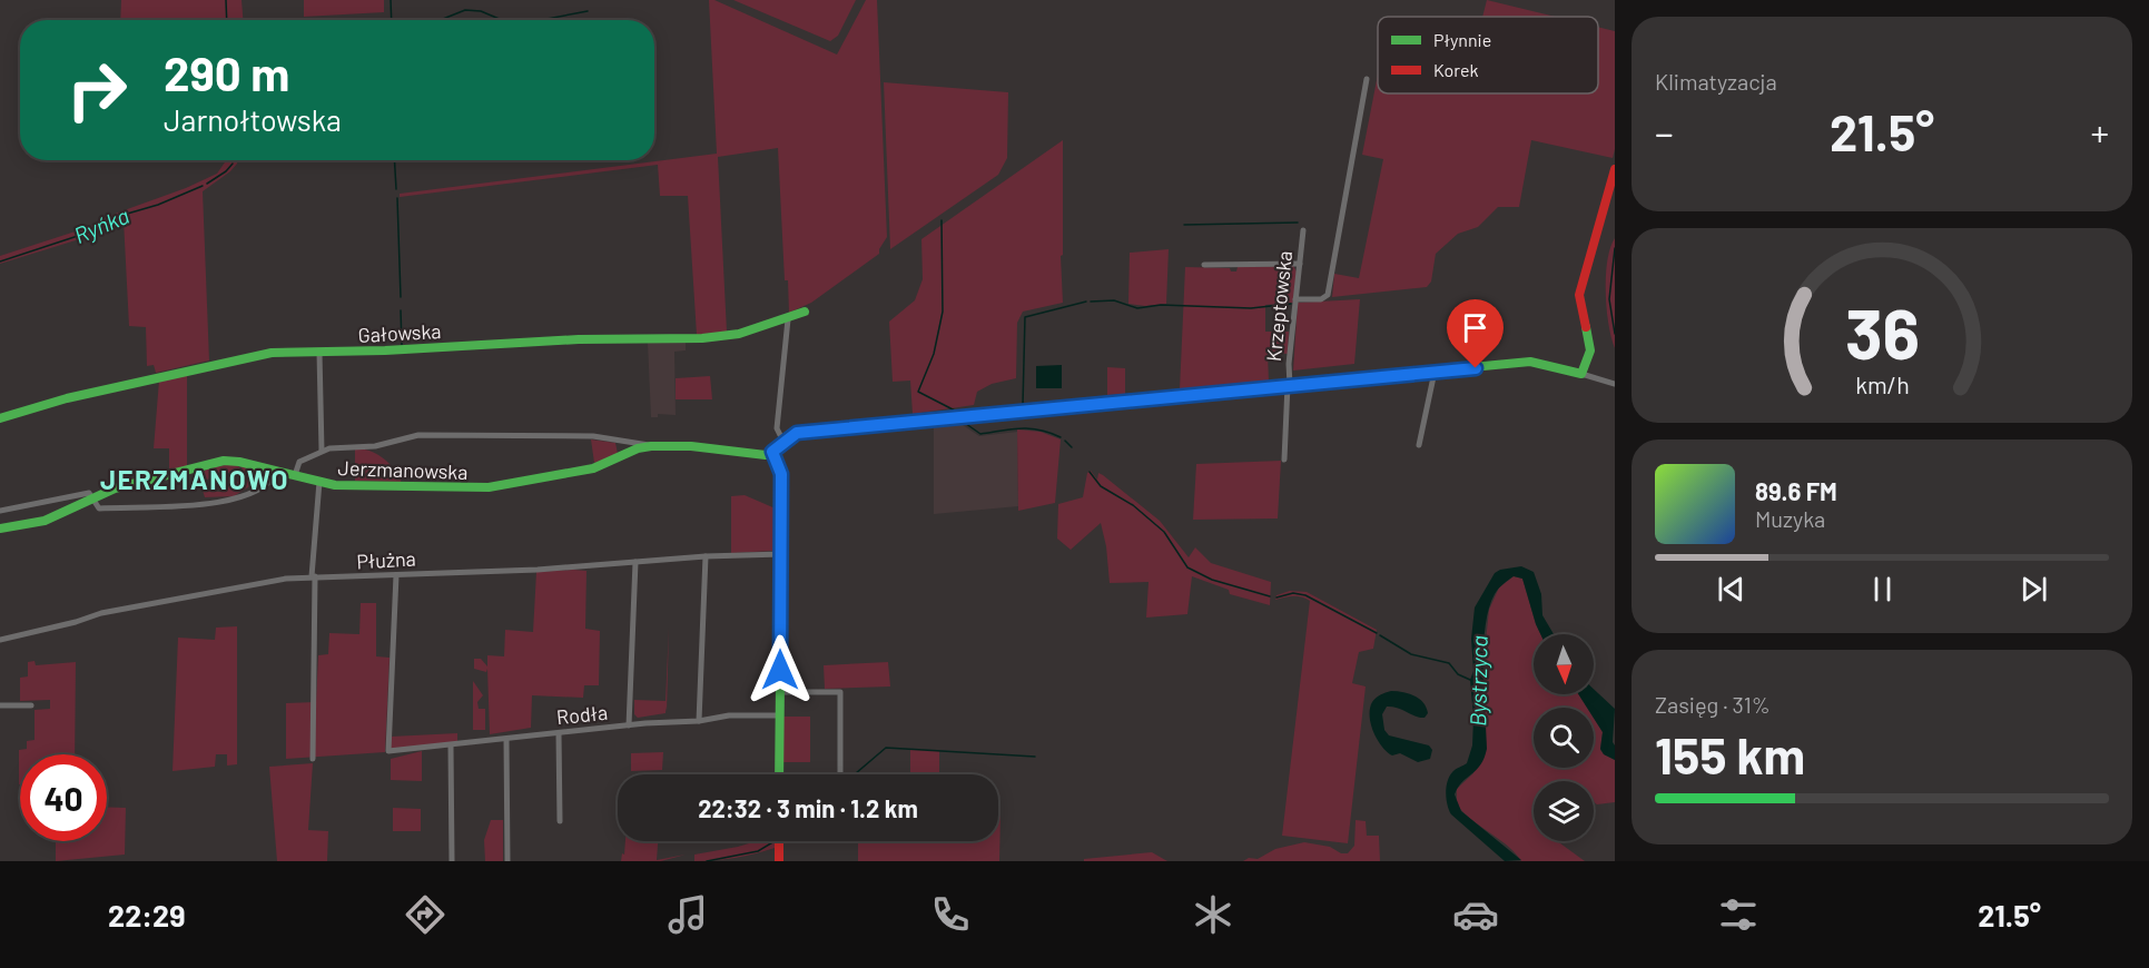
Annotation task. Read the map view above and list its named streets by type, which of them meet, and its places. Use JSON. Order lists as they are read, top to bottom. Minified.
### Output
{"streets":{"street":["Krzeptowska","Gałowska","Jerzmanowska","Płużna","Rodła"]},"crossings":[["Płużna","Rodła"]],"districts":["JERZMANOWO"],"water":["Ryńka","Bystrzyca"],"legend":["Płynnie","Korek"],"north":"bottom","page":{"tile":["Klimatyzacja",["Zasięg · 31%","155 km"]],"turn":["290 m","Jarnołtowska"],"heat":["−","21.5°","+"],"song":["89.6 FM","Muzyka"],"limit":"40","trip":"22:32 · 3 min · 1.2 km","tabs":["22:29","21.5°"],"gauge":["36","km/h"]}}
